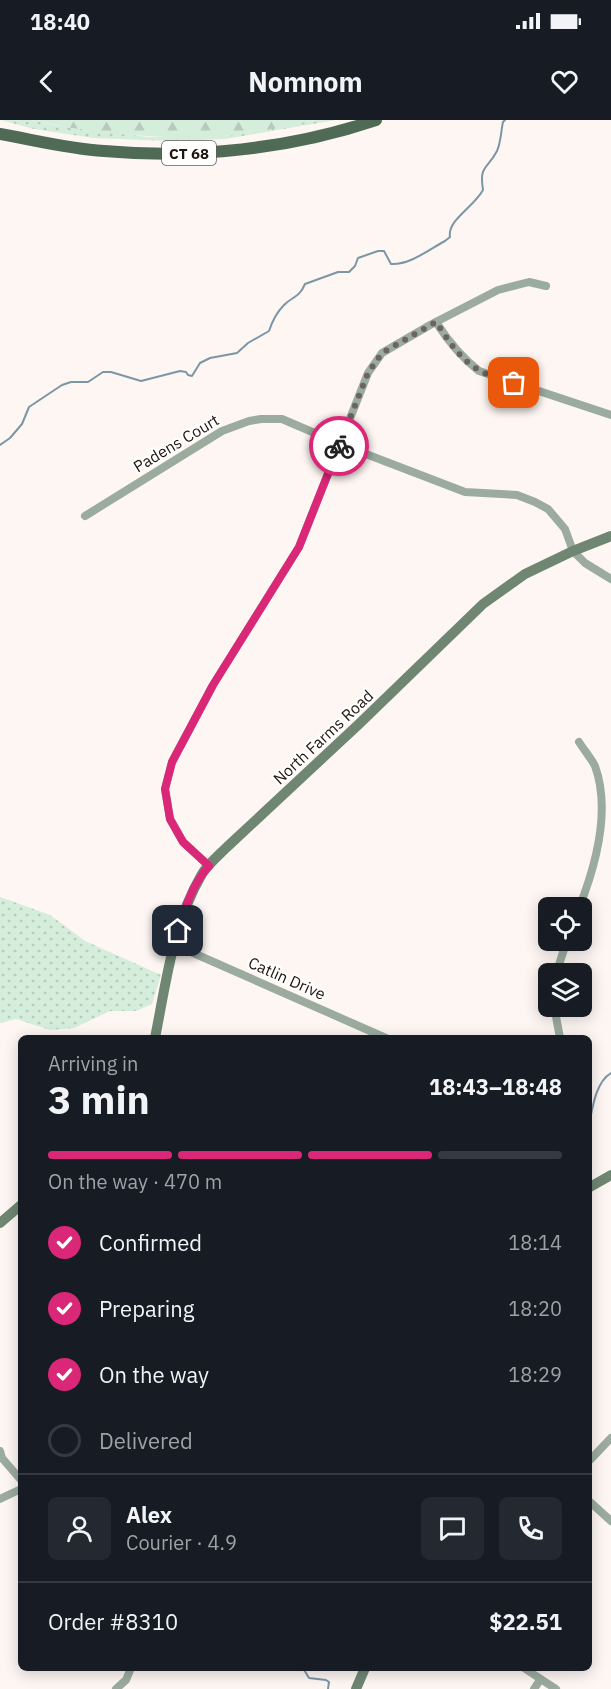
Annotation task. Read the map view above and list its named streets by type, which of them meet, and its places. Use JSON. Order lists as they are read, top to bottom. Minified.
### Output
{"streets":{"main road":["CT 68","North Farms Road"],"street":["Padens Court","Catlin Drive"]},"crossings":[["Padens Court","North Farms Road"],["North Farms Road","Catlin Drive"]],"page":{"status":"18:40","header":"Nomnom","heading":["3 min","Arriving in","18:43–18:48"],"panel":["Alex","Courier · 4.9","Order #8310","$22.51"],"bar":"On the way · 470 m","list":[["Confirmed","18:14"],["Preparing","18:20"],["On the way","18:29"],"Delivered"]}}
